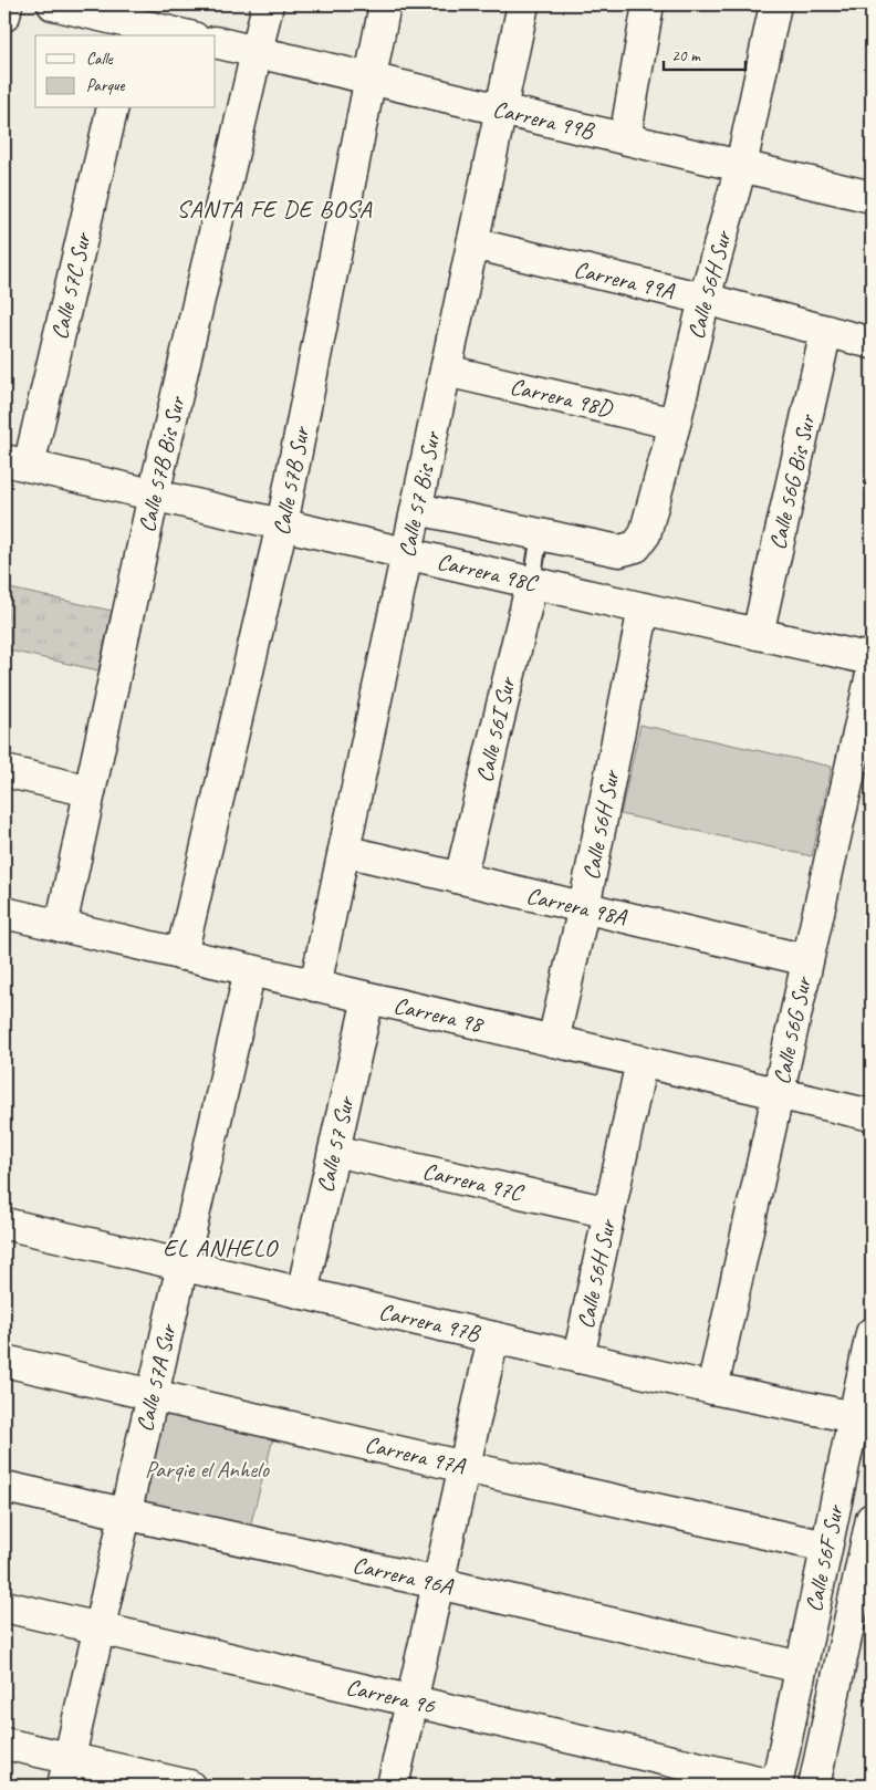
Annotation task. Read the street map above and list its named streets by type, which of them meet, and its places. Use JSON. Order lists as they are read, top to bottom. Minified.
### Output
{"streets":{"street":["Carrera 99B","Carrera 99A","Calle 56H Sur","Calle 57C Sur","Carrera 98D","Calle 57B Bis Sur","Calle 57B Sur","Calle 56G Bis Sur","Calle 57 Bis Sur","Carrera 98C","Calle 56I Sur","Carrera 98A","Carrera 98","Calle 56G Sur","Calle 57 Sur","Carrera 97C","Carrera 97B","Calle 57A Sur","Carrera 97A","Calle 56F Sur","Carrera 96A","Carrera 96"]},"crossings":[["Carrera 99B","Calle 56H Sur"],["Carrera 99B","Calle 57B Bis Sur"],["Carrera 99B","Calle 57B Sur"],["Carrera 99B","Calle 57 Bis Sur"],["Carrera 99A","Calle 56H Sur"],["Carrera 99A","Calle 56G Bis Sur"],["Carrera 99A","Calle 57 Bis Sur"],["Calle 56H Sur","Carrera 98D"],["Calle 56H Sur","Carrera 98C"],["Calle 56H Sur","Carrera 98A"],["Calle 56H Sur","Carrera 98"],["Calle 56H Sur","Carrera 97C"],["Calle 56H Sur","Carrera 97B"],["Calle 57C Sur","Carrera 98C"],["Carrera 98D","Calle 57 Bis Sur"],["Calle 57B Bis Sur","Carrera 98C"],["Calle 57B Bis Sur","Carrera 98"],["Calle 57B Sur","Carrera 98C"],["Calle 57B Sur","Carrera 98"],["Calle 56G Bis Sur","Carrera 98C"],["Calle 57 Bis Sur","Carrera 98C"],["Calle 57 Bis Sur","Carrera 98A"],["Calle 57 Bis Sur","Carrera 98"],["Carrera 98C","Calle 56I Sur"],["Calle 56I Sur","Carrera 98A"],["Carrera 98A","Calle 56G Sur"],["Carrera 98","Calle 56G Sur"],["Carrera 98","Calle 57 Sur"],["Carrera 98","Calle 57A Sur"],["Calle 56G Sur","Carrera 97B"],["Calle 57 Sur","Carrera 97C"],["Calle 57 Sur","Carrera 97B"],["Carrera 97B","Calle 57A Sur"],["Carrera 97B","Calle 56F Sur"],["Calle 57A Sur","Carrera 97A"],["Calle 57A Sur","Carrera 96A"],["Calle 57A Sur","Carrera 96"],["Carrera 97A","Calle 56F Sur"],["Calle 56F Sur","Carrera 96A"],["Calle 56F Sur","Carrera 96"]],"districts":["SANTA FE DE BOSA","EL ANHELO"],"parks":["Parqie el Anhelo"],"legend":["Calle","Parque"],"scale_bar":"20 m"}
